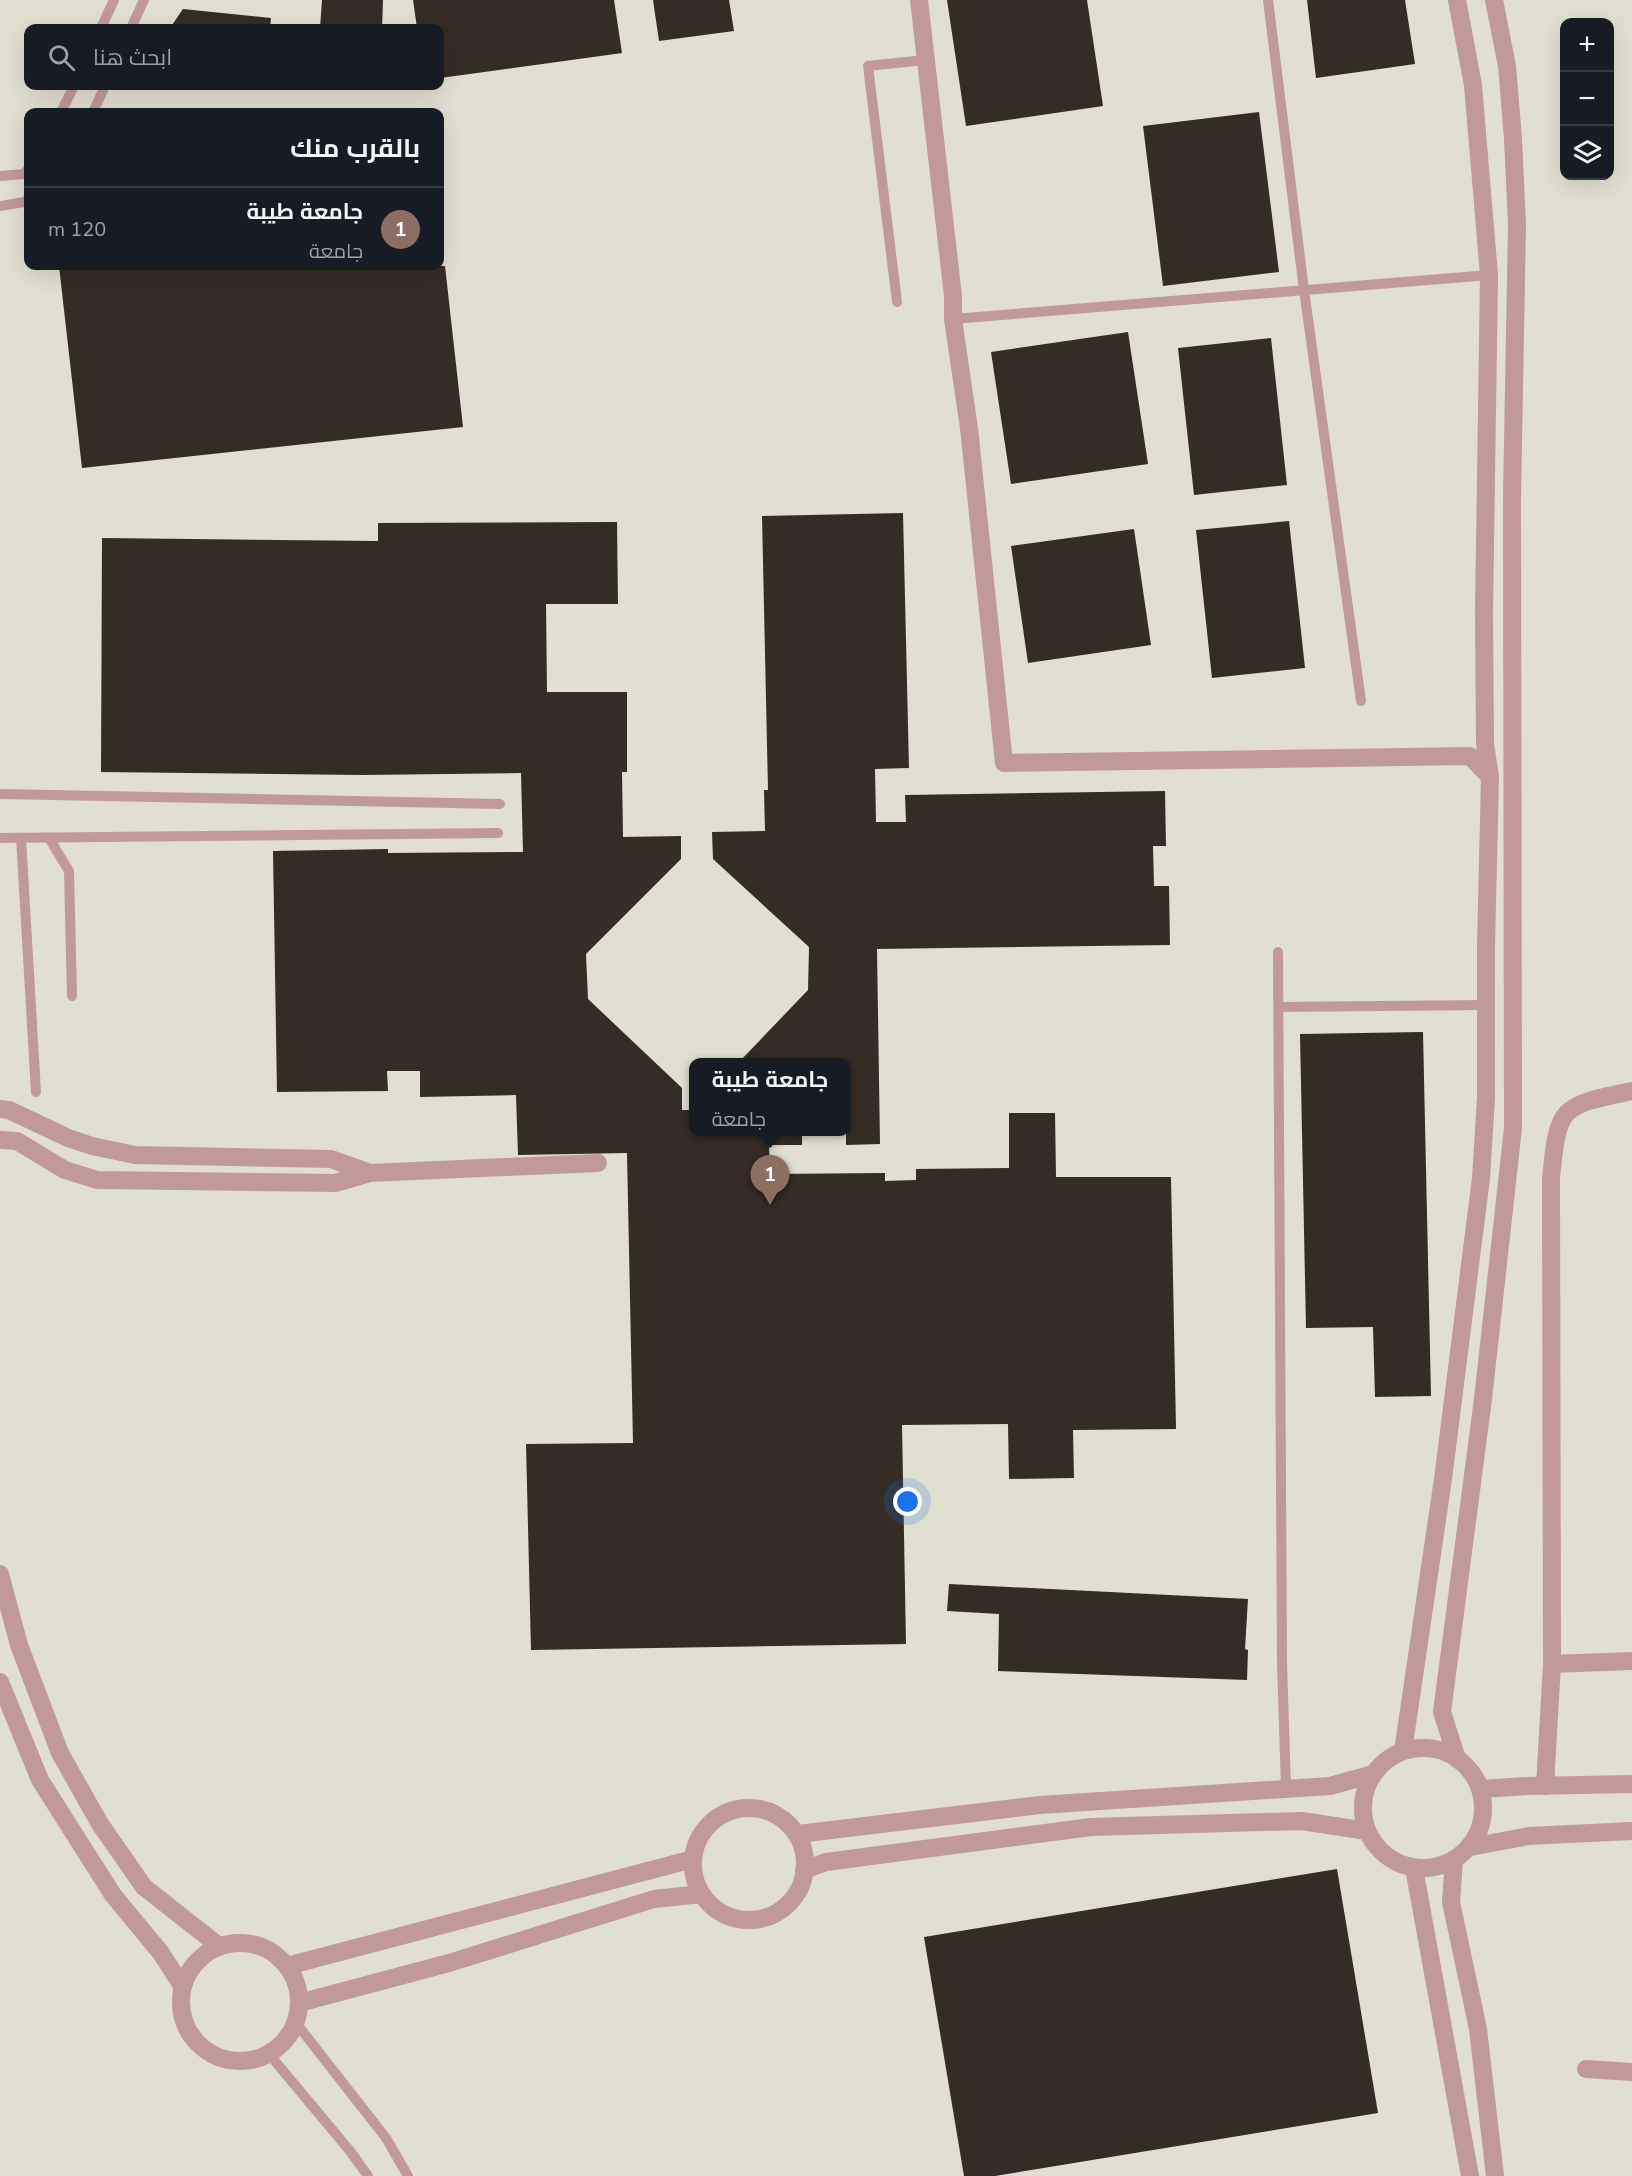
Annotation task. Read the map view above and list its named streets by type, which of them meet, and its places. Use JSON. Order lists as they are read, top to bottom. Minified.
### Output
{"page":{"map_buttons":["+","−"],"search":"ابحث هنا","heading":"بالقرب منك","list":[{"mark":"1","name":"جامعة طيبة","note":"جامعة","value":"120 m"}],"popup":["جامعة طيبة","جامعة"],"pins":"1"}}
